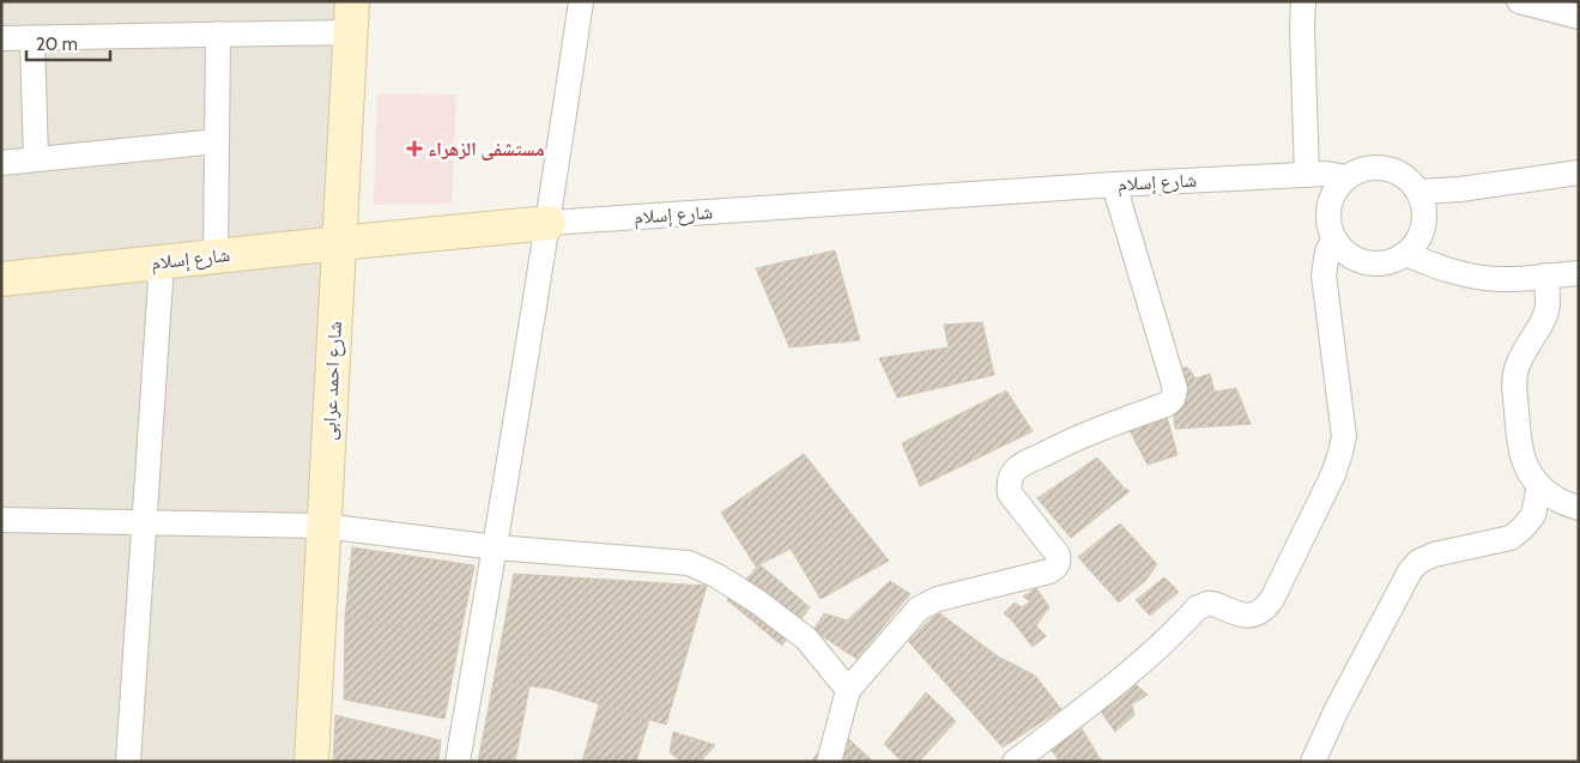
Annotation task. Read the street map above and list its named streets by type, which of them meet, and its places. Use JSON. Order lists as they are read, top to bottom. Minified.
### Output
{"streets":{"main road":["شارع إسلام","شارع احمد عرابى"]},"crossings":[["شارع إسلام","شارع احمد عرابى"]],"places":{"health":["مستشفى الزهراء"]},"scale_bar":"20 m"}
